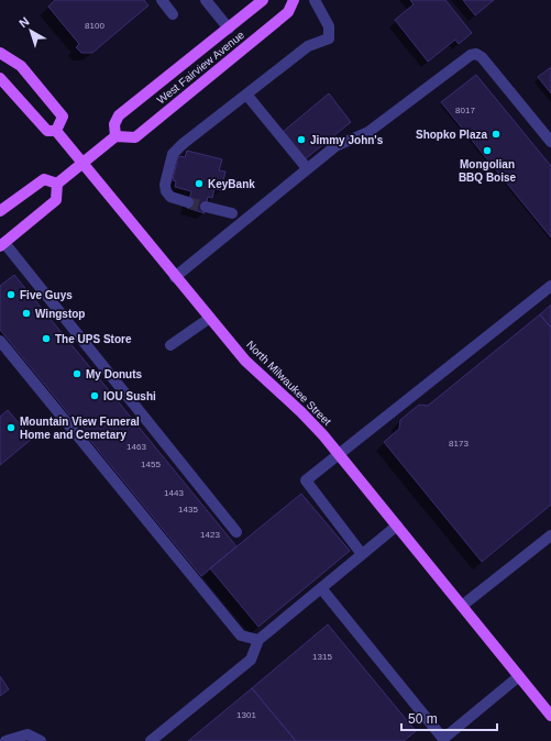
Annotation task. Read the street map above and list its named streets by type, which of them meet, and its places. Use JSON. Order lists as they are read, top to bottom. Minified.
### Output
{"streets":{"main road":["West Fairview Avenue","North Milwaukee Street"]},"places":["Shopko Plaza","Jimmy John's","Mongolian BBQ Boise","KeyBank","Five Guys","Wingstop","The UPS Store","My Donuts","IOU Sushi","Mountain View Funeral Home and Cemetary"],"house_numbers":["8100","8017","8173","1463","1455","1443","1435","1423","1315","1301"],"scale_bar":"50 m","north":"top left"}
